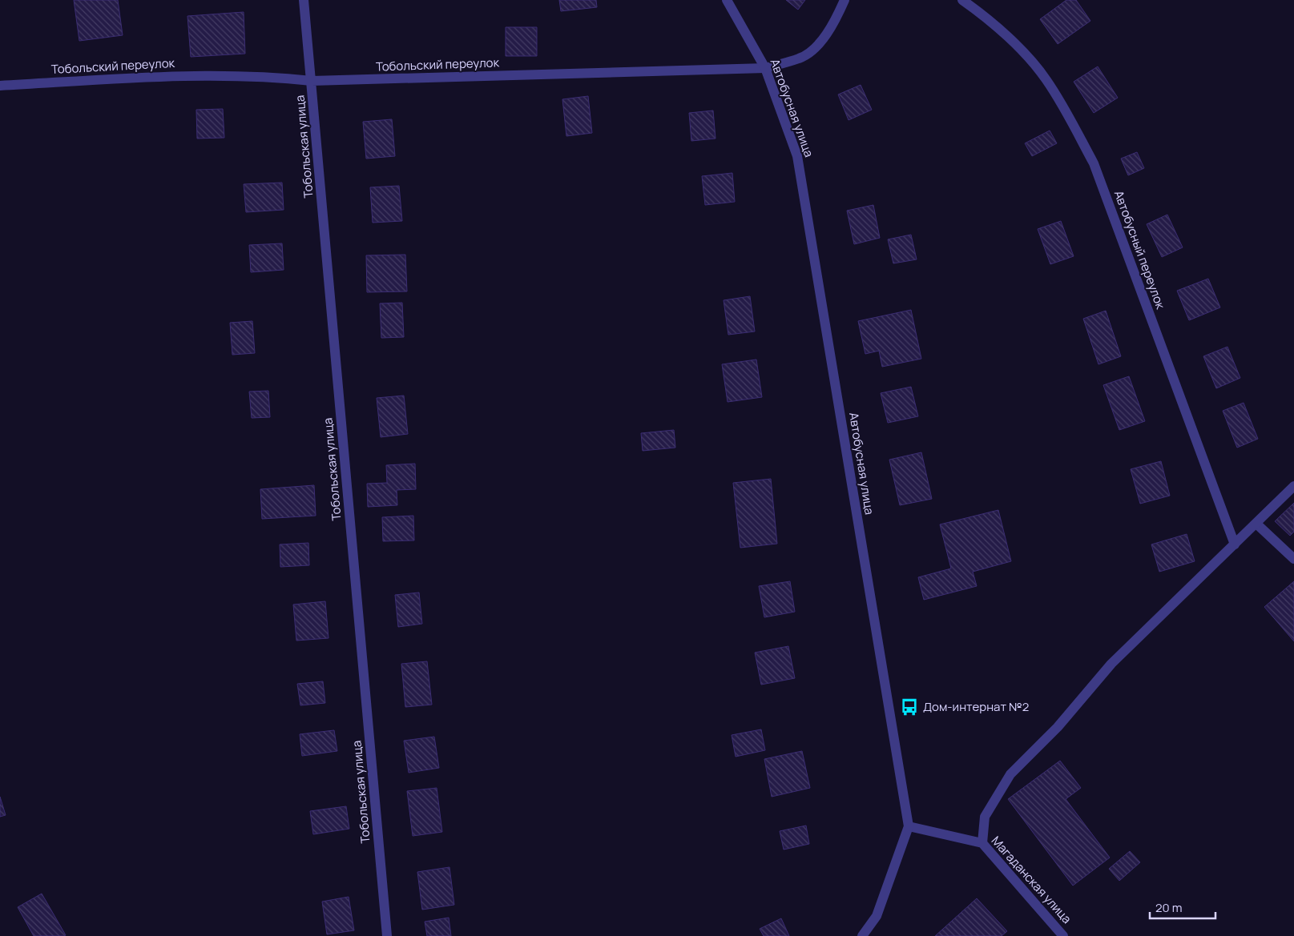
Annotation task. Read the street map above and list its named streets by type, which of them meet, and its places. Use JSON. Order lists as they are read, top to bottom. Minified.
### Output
{"streets":{"street":["Тобольский переулок","Автобусная улица","Тобольская улица","Автобусный переулок","Магаданская улица"]},"crossings":[["Тобольский переулок","Автобусная улица"],["Тобольский переулок","Тобольская улица"],["Автобусная улица","Магаданская улица"]],"places":{"bus stop":["Дом-интернат №2"]},"scale_bar":"20 m"}
